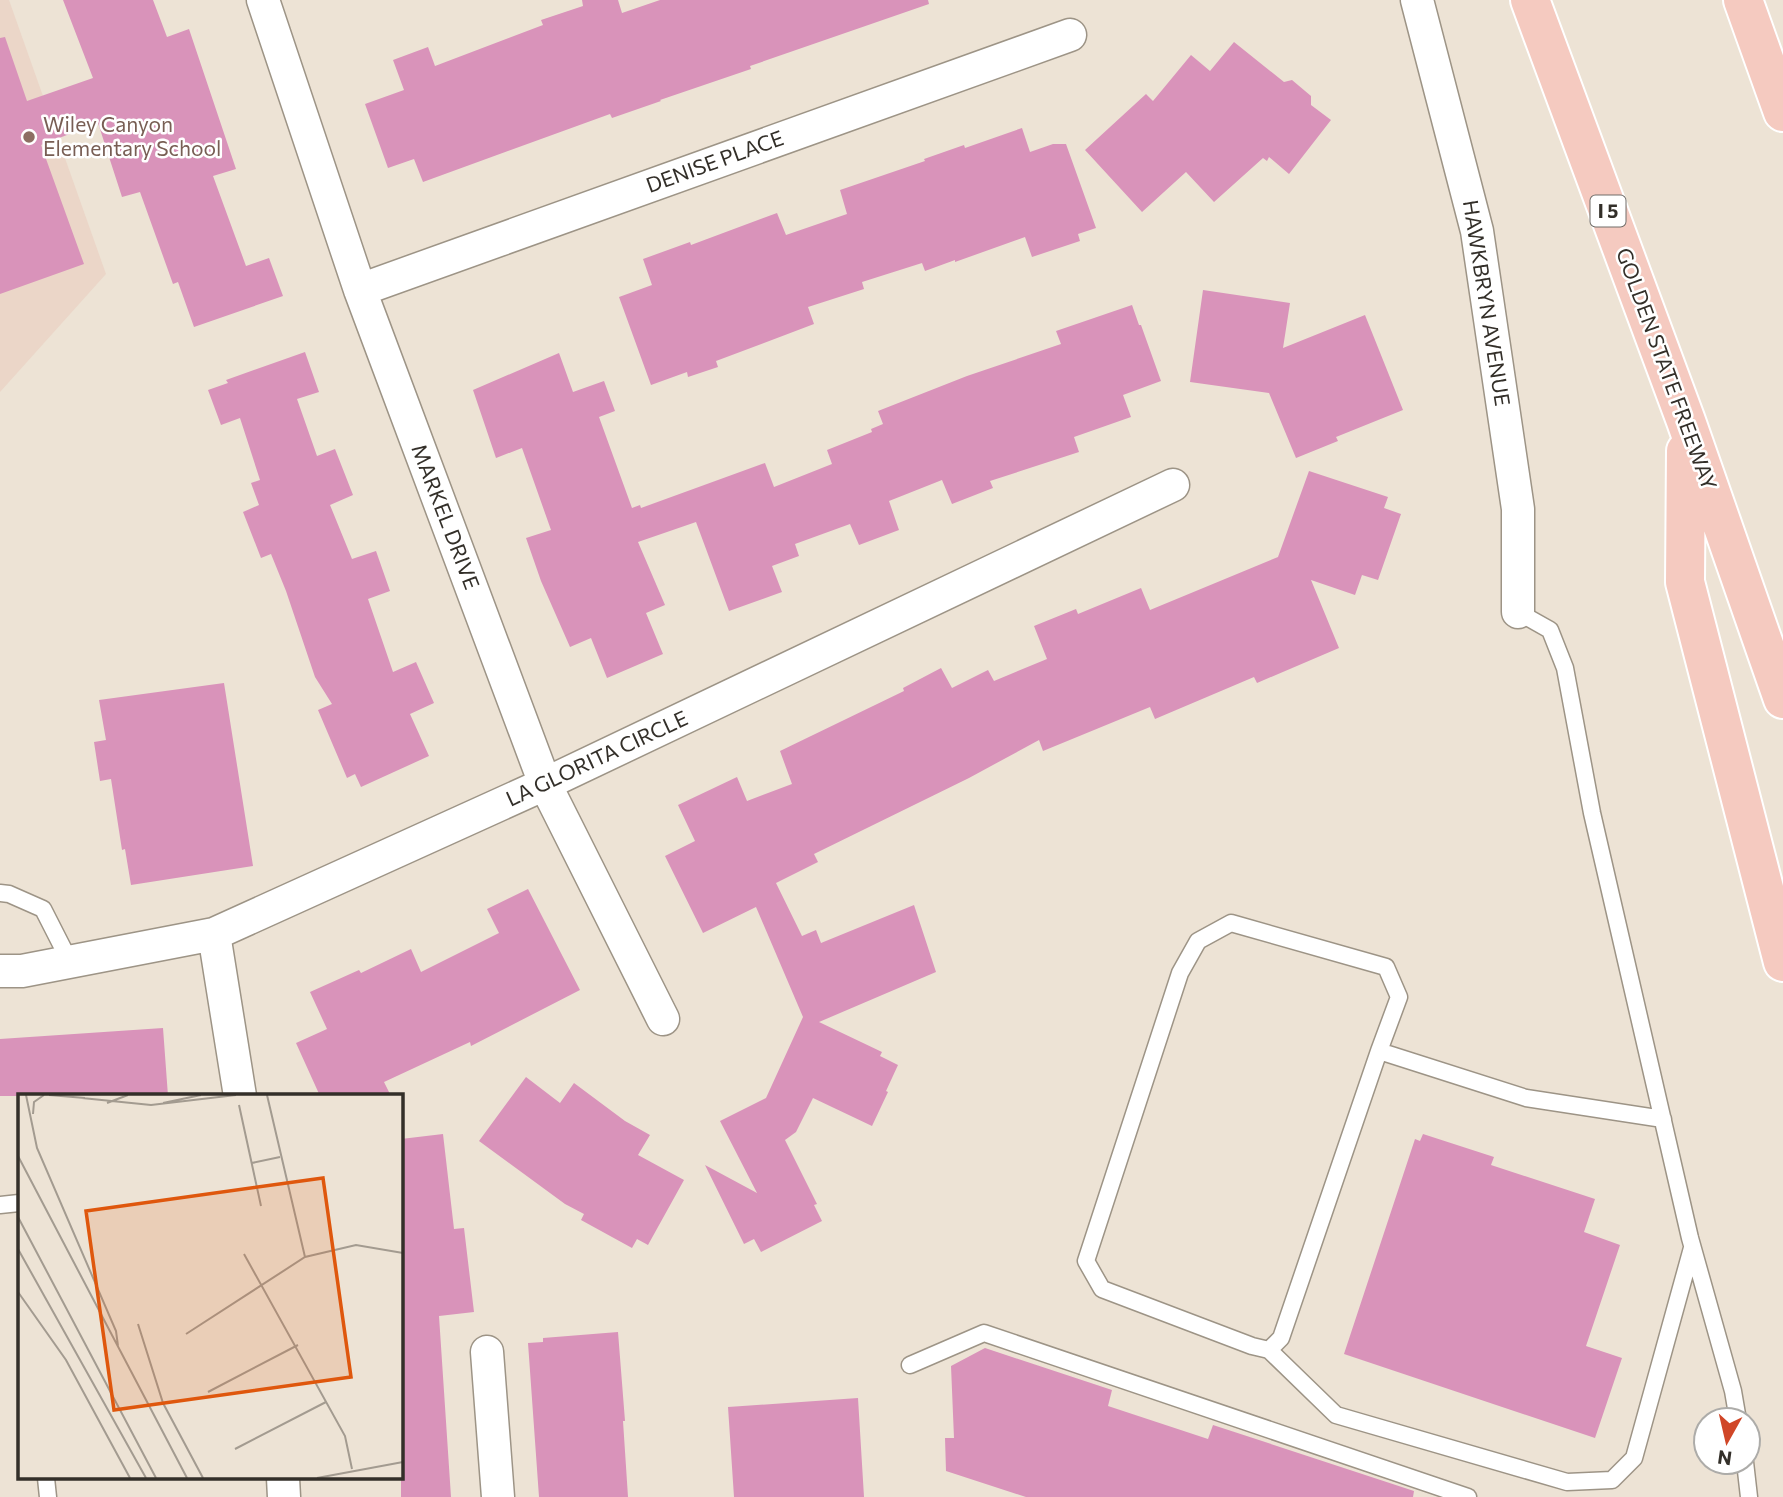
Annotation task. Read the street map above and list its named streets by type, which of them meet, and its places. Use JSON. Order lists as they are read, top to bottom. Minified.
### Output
{"streets":{"highway":["I 5","GOLDEN STATE FREEWAY"],"street":["DENISE PLACE","HAWKBRYN AVENUE","MARKEL DRIVE","LA GLORITA CIRCLE"]},"crossings":[["DENISE PLACE","MARKEL DRIVE"],["MARKEL DRIVE","LA GLORITA CIRCLE"]],"places":["Wiley Canyon Elementary School"],"north":"bottom"}
